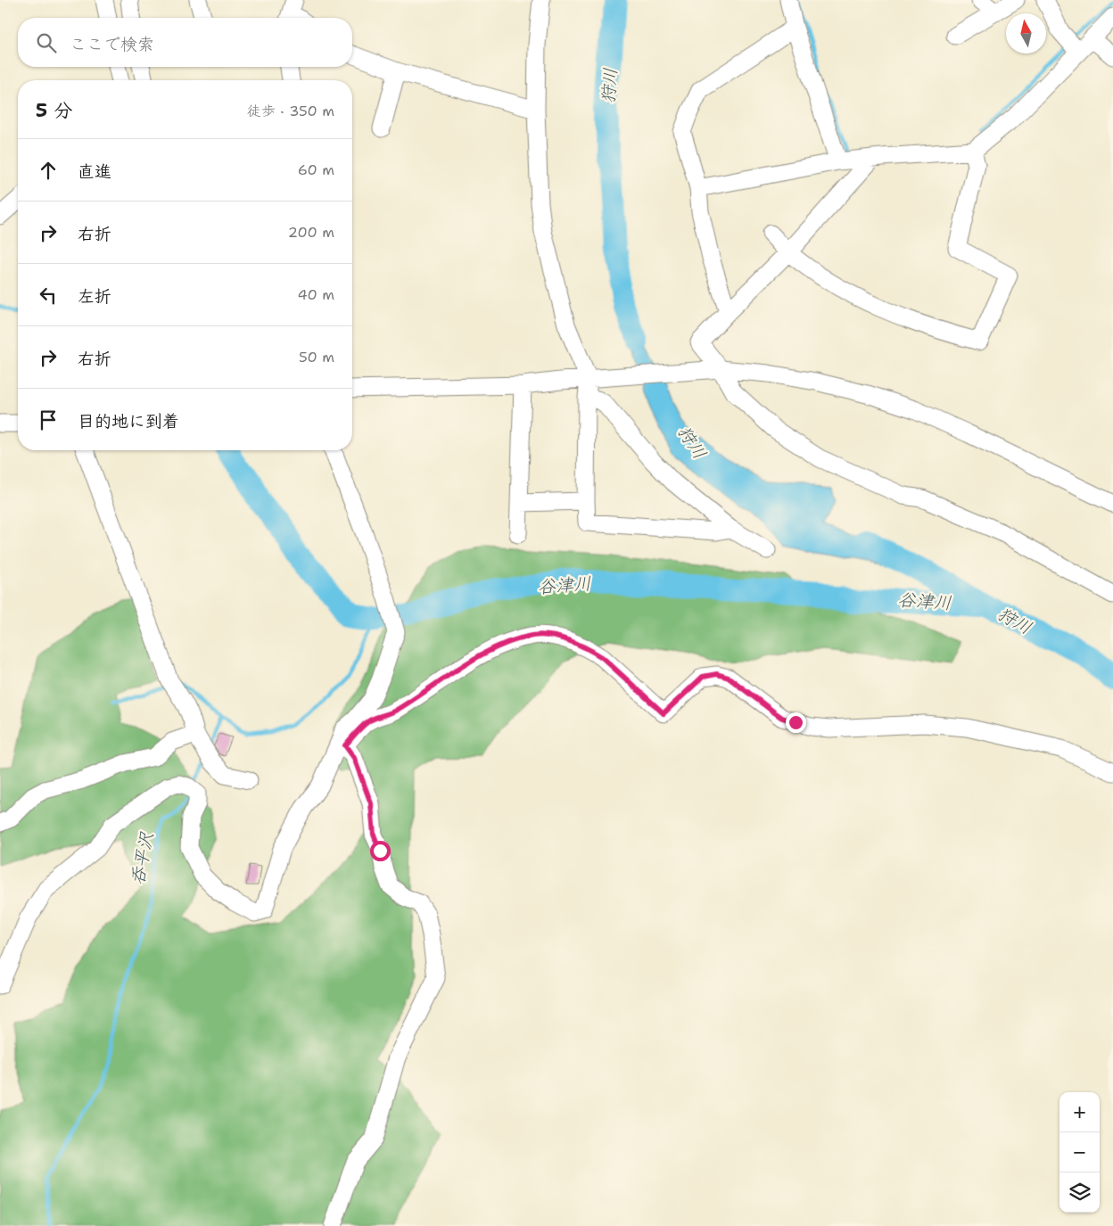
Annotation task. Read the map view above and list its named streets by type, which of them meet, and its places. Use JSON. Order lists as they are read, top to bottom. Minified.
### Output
{"water":["狩川","谷津川","呑平沢"],"north":"top","page":{"search":"ここで検索","heading":["5 分","徒歩 · 350 m"],"list":[["直進","60 m"],["右折","200 m"],["左折","40 m"],["右折","50 m"],"目的地に到着"],"map_buttons":["+","−"]}}
